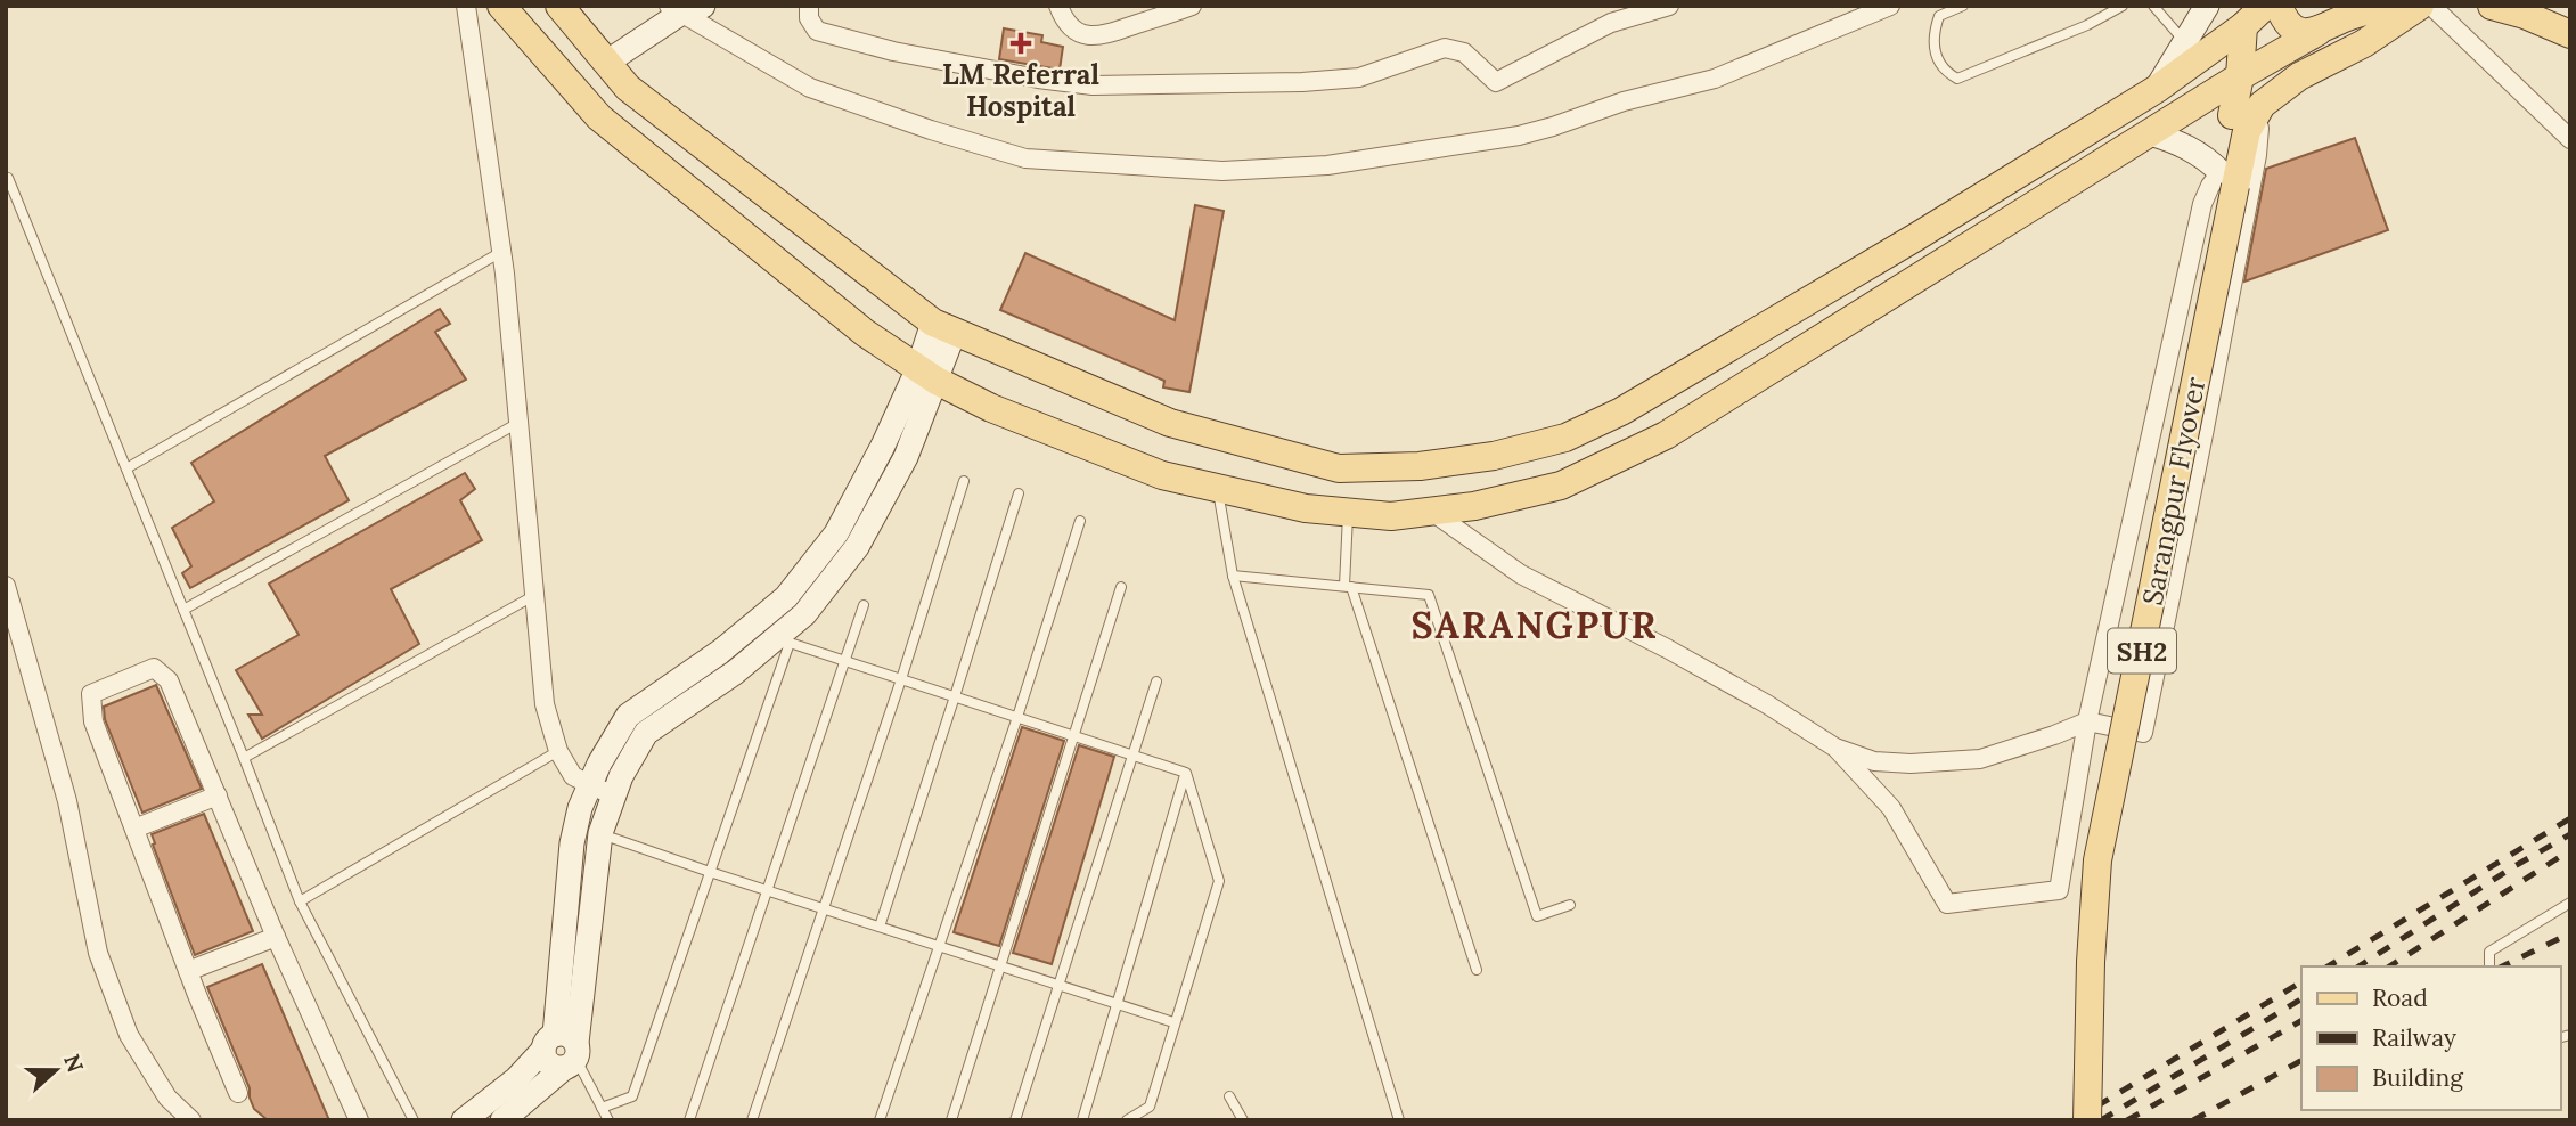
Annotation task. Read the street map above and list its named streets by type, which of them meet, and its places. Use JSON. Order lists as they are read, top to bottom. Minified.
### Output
{"streets":{"main road":["Sarangpur Flyover","SH2"]},"districts":["SARANGPUR"],"places":{"health":["LM Referral Hospital"]},"legend":["Road","Railway","Building"],"north":"right"}
